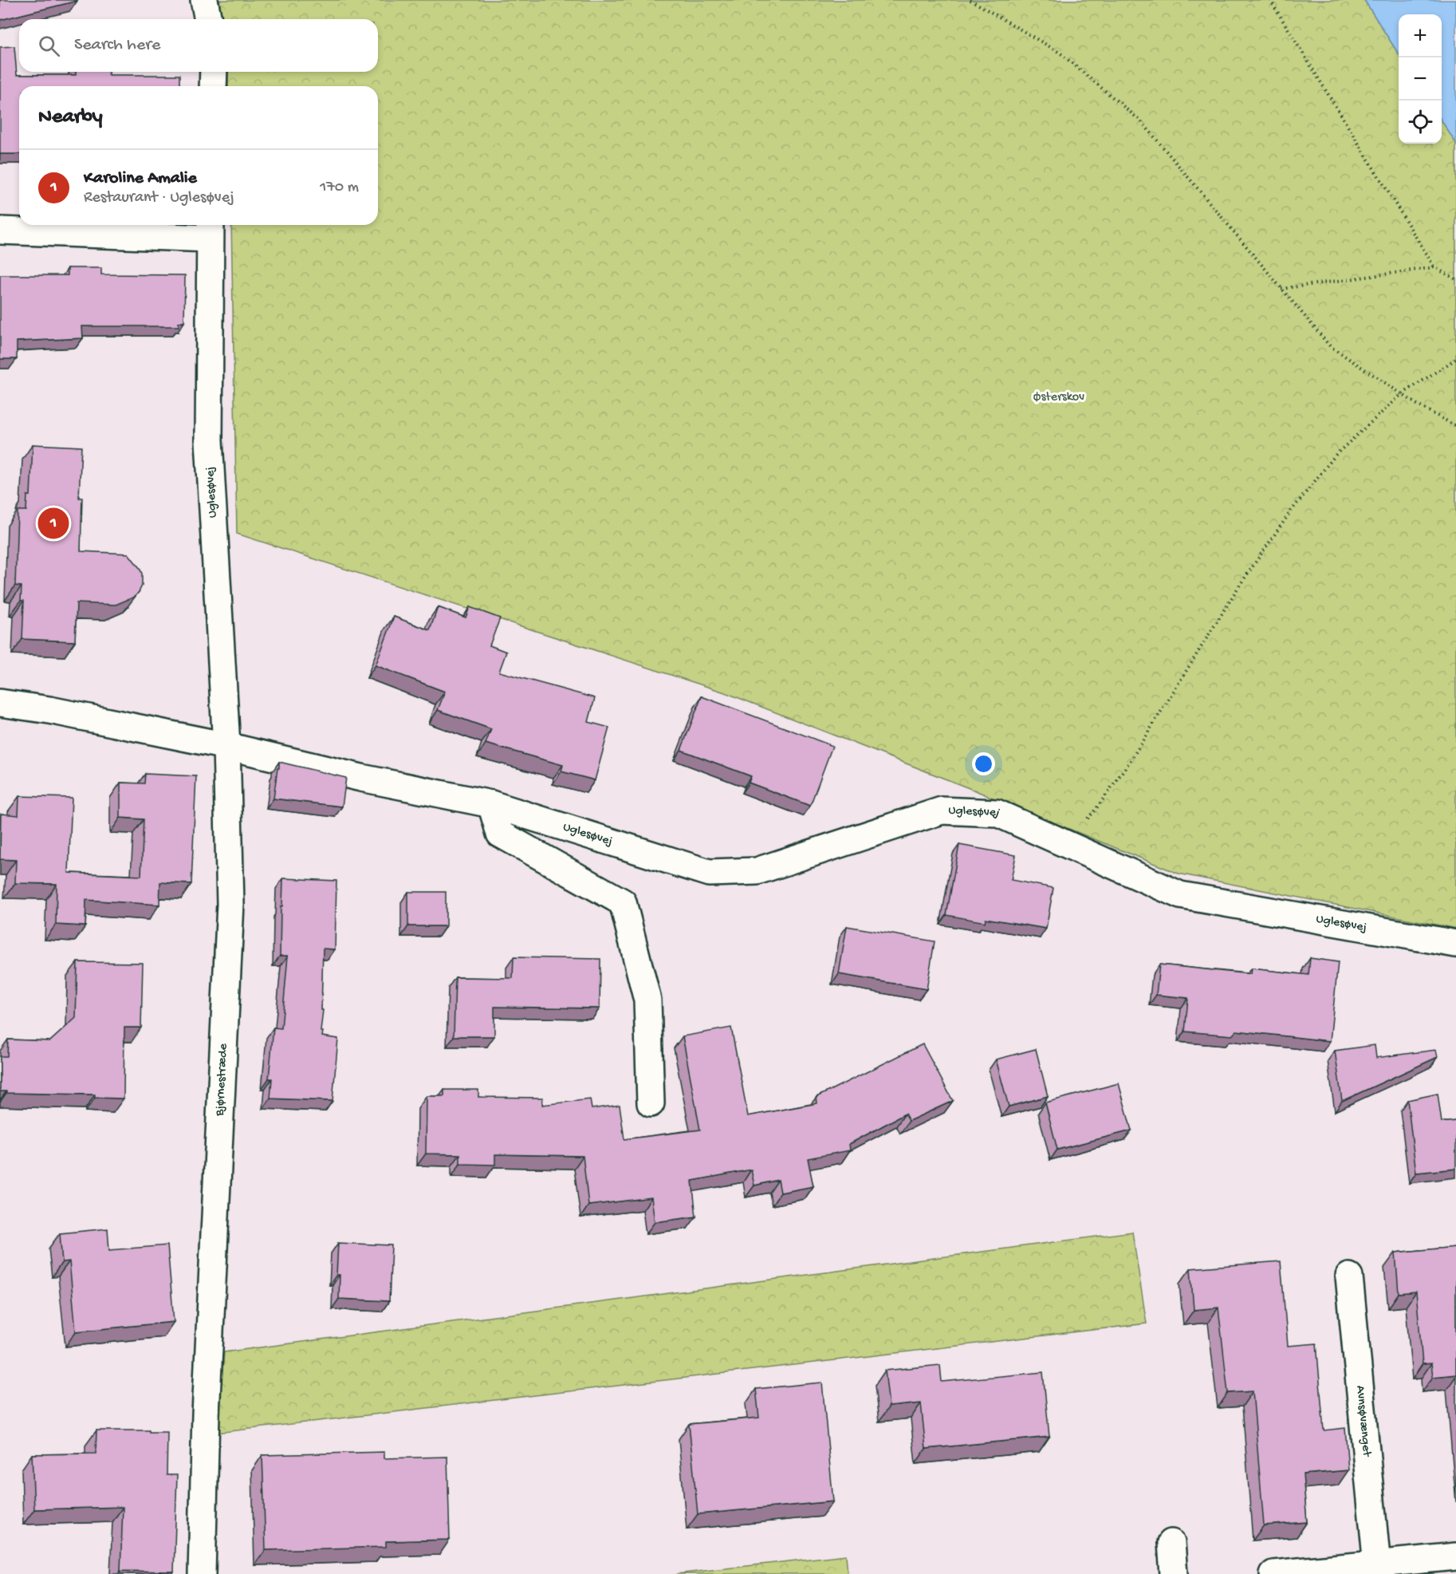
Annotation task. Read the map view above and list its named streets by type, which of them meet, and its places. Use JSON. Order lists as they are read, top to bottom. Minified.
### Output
{"streets":{"street":["Uglesøvej","Bjørnestræde","Avnsøvænget"]},"crossings":[["Uglesøvej","Bjørnestræde"]],"parks":["Østerskov"],"page":{"map_buttons":["+","−"],"search":"Search here","heading":"Nearby","list":[{"mark":"1","name":"Karoline Amalie","note":"Restaurant · Uglesøvej","value":"170 m"}],"pins":"1"}}
